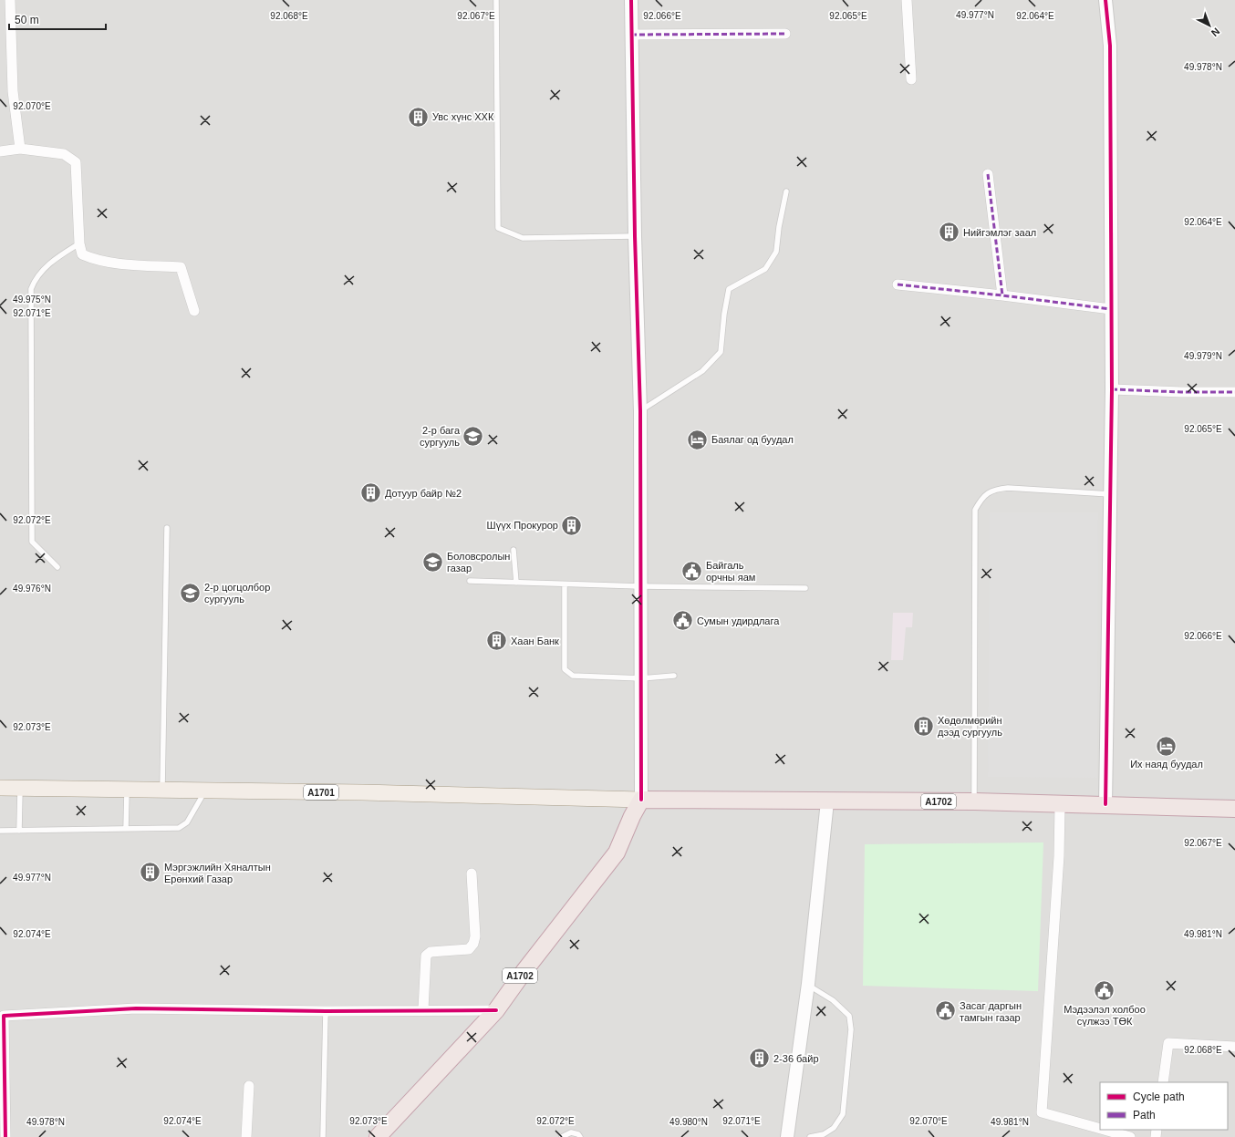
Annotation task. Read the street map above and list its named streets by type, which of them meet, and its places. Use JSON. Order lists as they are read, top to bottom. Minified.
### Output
{"streets":{"highway":["A1702"],"main road":["A1701"]},"crossings":[["A1701","A1702"]],"places":{"building":["Увс хүнс ХХК","Нийгэмлэг заал","Дотуур байр №2","Шүүх Прокурор","Хаан Банк","Хөдөлмөрийн дээд сургууль","Мэргэжлийн Хяналтын Ерөнхий Газар","2-36 байр"],"school or university":["2-р бага сургууль","Боловсролын газар","2-р цогцолбор сургууль"],"hotel":["Баялаг од буудал","Их наяд буудал"],"public building":["Байгаль орчны яам","Сумын удирдлага","Мэдээлэл холбоо сүлжээ ТӨК","Засаг даргын тамгын газар"]},"legend":["Cycle path","Path"],"scale_bar":"50 m","north":"bottom right","coordinates":["49.977°N","92.068°E","92.067°E","92.066°E","92.065°E","92.064°E","49.978°N","92.070°E","49.975°N","92.071°E","49.979°N","92.072°E","49.976°N","92.073°E","49.981°N","92.074°E","49.980°N"]}
